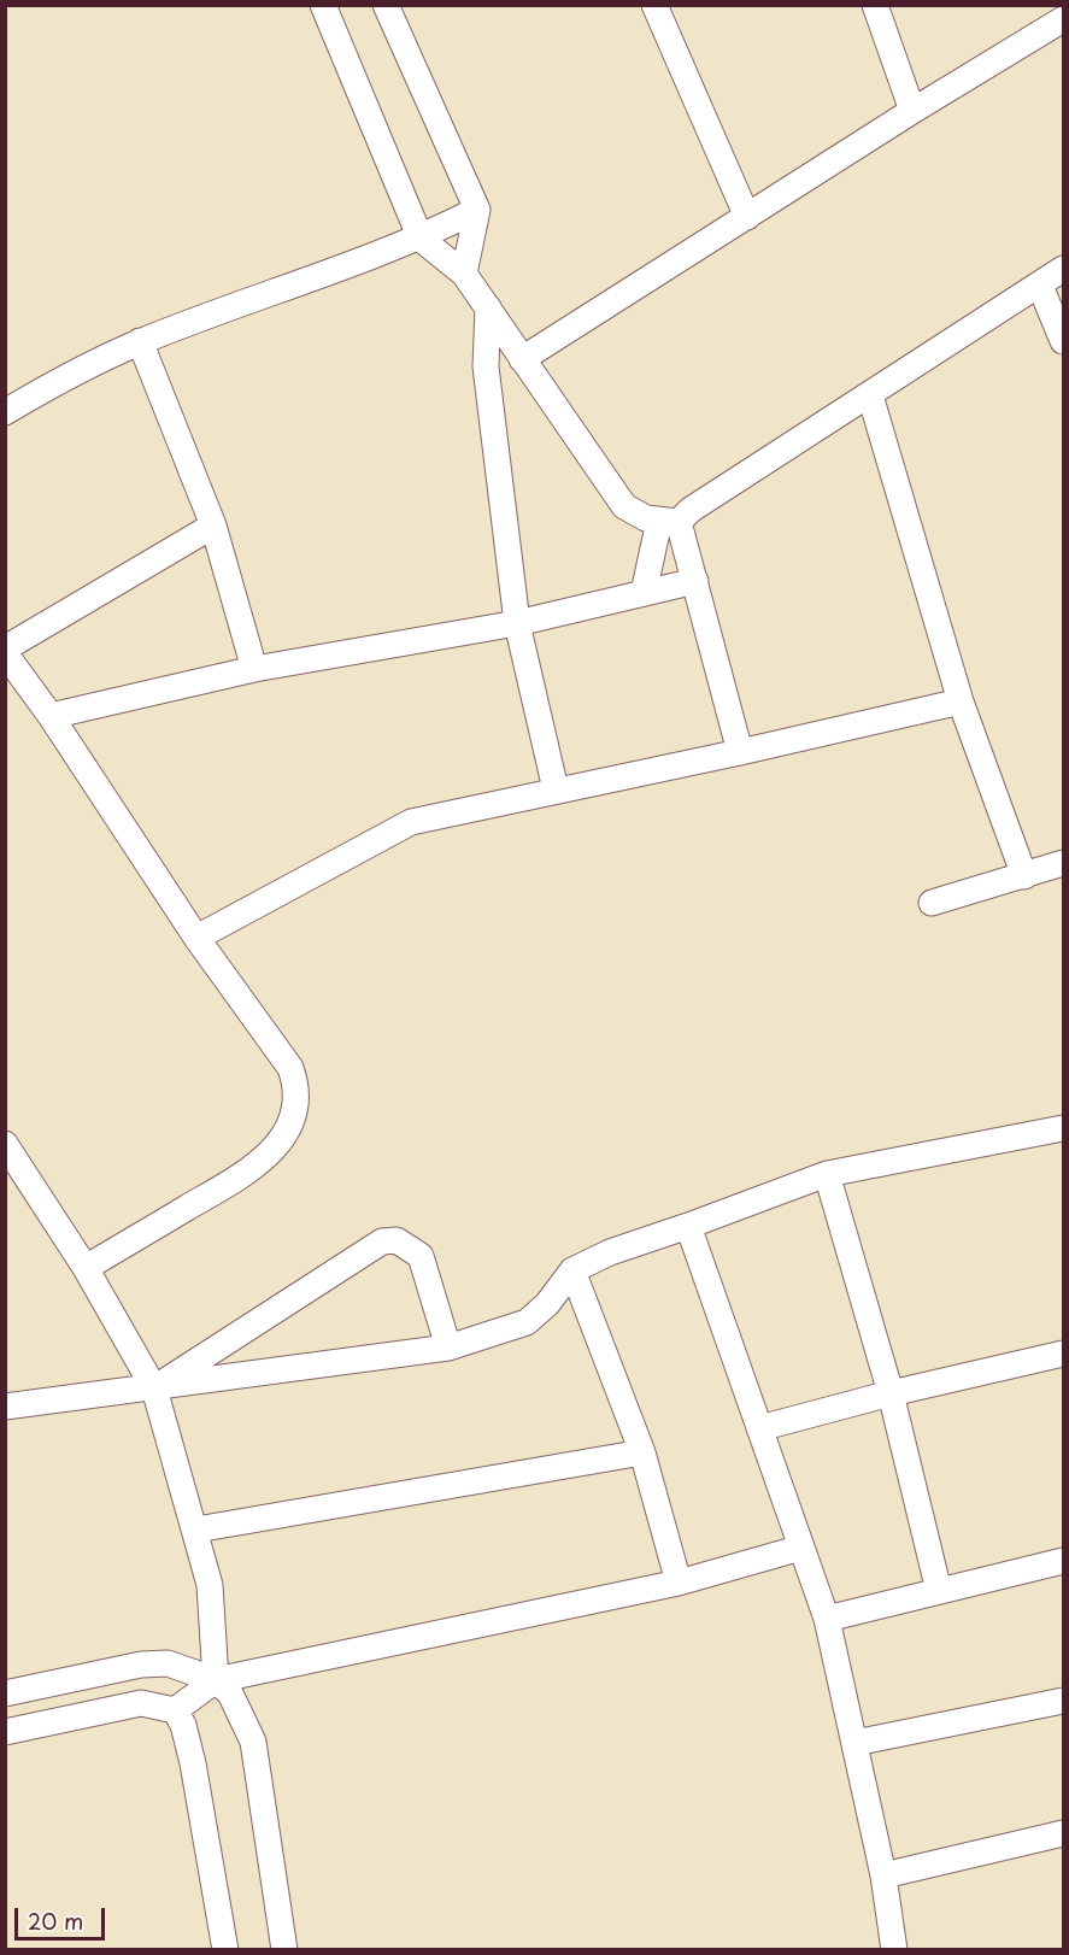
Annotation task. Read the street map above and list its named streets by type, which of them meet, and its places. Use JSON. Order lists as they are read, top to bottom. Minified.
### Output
{"scale_bar":"20 m"}
